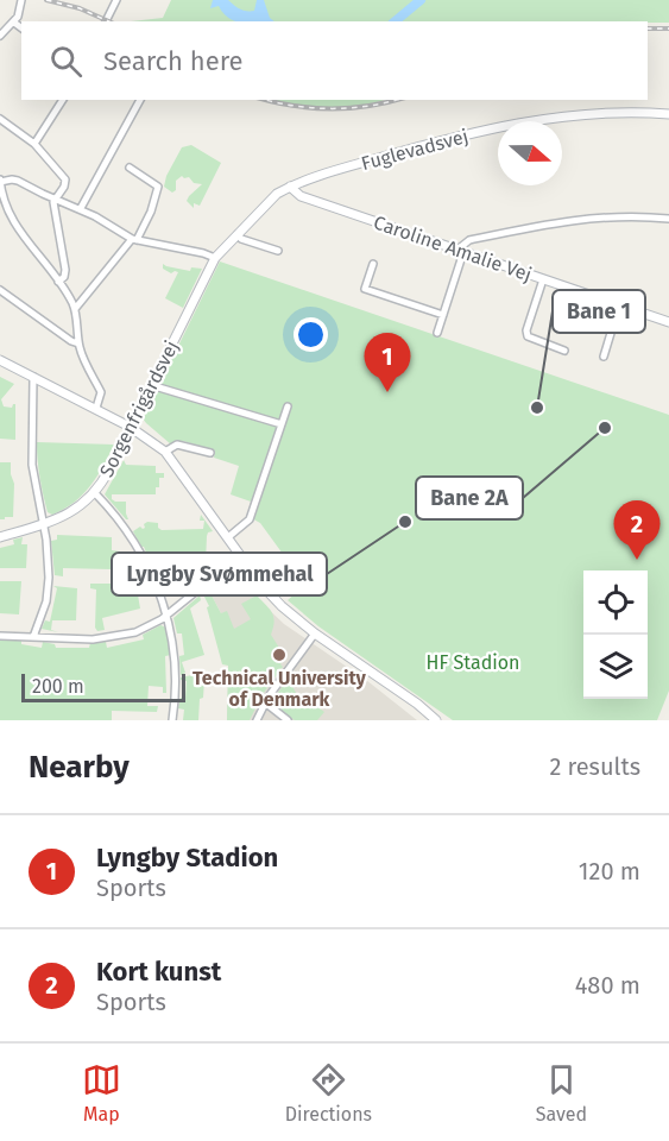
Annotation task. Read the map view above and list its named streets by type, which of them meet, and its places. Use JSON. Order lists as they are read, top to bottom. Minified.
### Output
{"streets":{"street":["Fuglevadsvej","Caroline Amalie Vej","Sorgenfrigårdsvej"]},"crossings":[["Fuglevadsvej","Caroline Amalie Vej"],["Fuglevadsvej","Sorgenfrigårdsvej"],["Caroline Amalie Vej","Sorgenfrigårdsvej"]],"parks":["HF Stadion"],"places":["Bane 1","Bane 2A","Lyngby Svømmehal","Technical University of Denmark"],"scale_bar":"200 m","north":"right","page":{"search":"Search here","pins":["1","2"],"scale":"200 m","heading":["Nearby","2 results"],"list":[{"mark":"1","name":"Lyngby Stadion","note":"Sports","value":"120 m"},{"mark":"2","name":"Kort kunst","note":"Sports","value":"480 m"}],"nav":["Map","Directions","Saved"]}}
